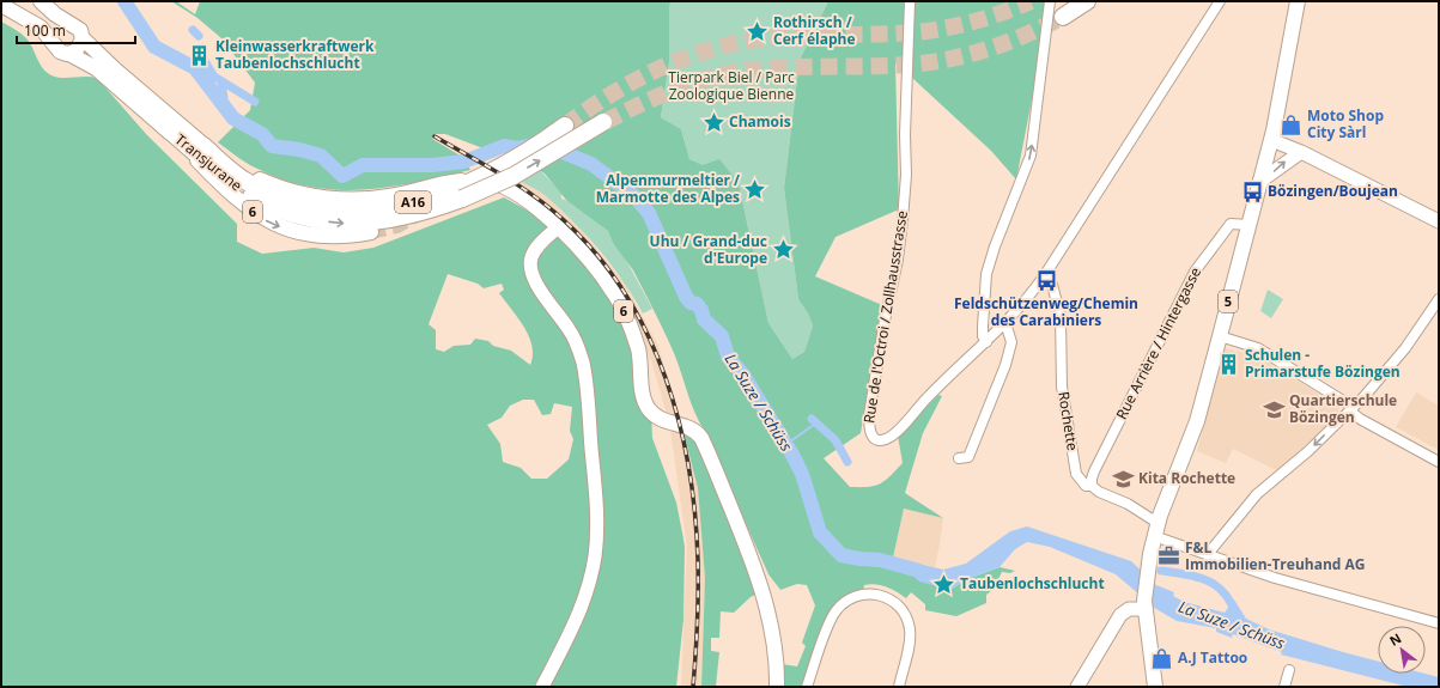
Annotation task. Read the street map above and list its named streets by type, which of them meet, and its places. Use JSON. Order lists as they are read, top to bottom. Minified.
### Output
{"streets":{"highway":["Transjurane","A16"],"main road":["6","5"],"street":["Rue de l'Octroi / Zollhausstrasse","Rue Arrière / Hintergasse","Rochette"]},"crossings":[["Transjurane","6"],["5","Rue Arrière / Hintergasse"],["5","Rochette"],["Rue de l'Octroi / Zollhausstrasse","Rochette"],["Rue Arrière / Hintergasse","Rochette"]],"water":["La Suze / Schüss"],"parks":["Tierpark Biel / Parc Zoologique Bienne"],"places":{"place":["Rothirsch / Cerf élaphe","Chamois","Alpenmurmeltier / Marmotte des Alpes","Uhu / Grand-duc d'Europe","Taubenlochschlucht"],"building":["Kleinwasserkraftwerk Taubenlochschlucht","Schulen - Primarstufe Bözingen"],"shop":["Moto Shop City Sàrl","A.J Tattoo"],"bus stop":["Bözingen/Boujean","Feldschützenweg/Chemin des Carabiniers"],"school or university":["Quartierschule Bözingen","Kita Rochette"],"office":["F&L Immobilien-Treuhand AG"]},"scale_bar":"100 m","north":"top left"}
